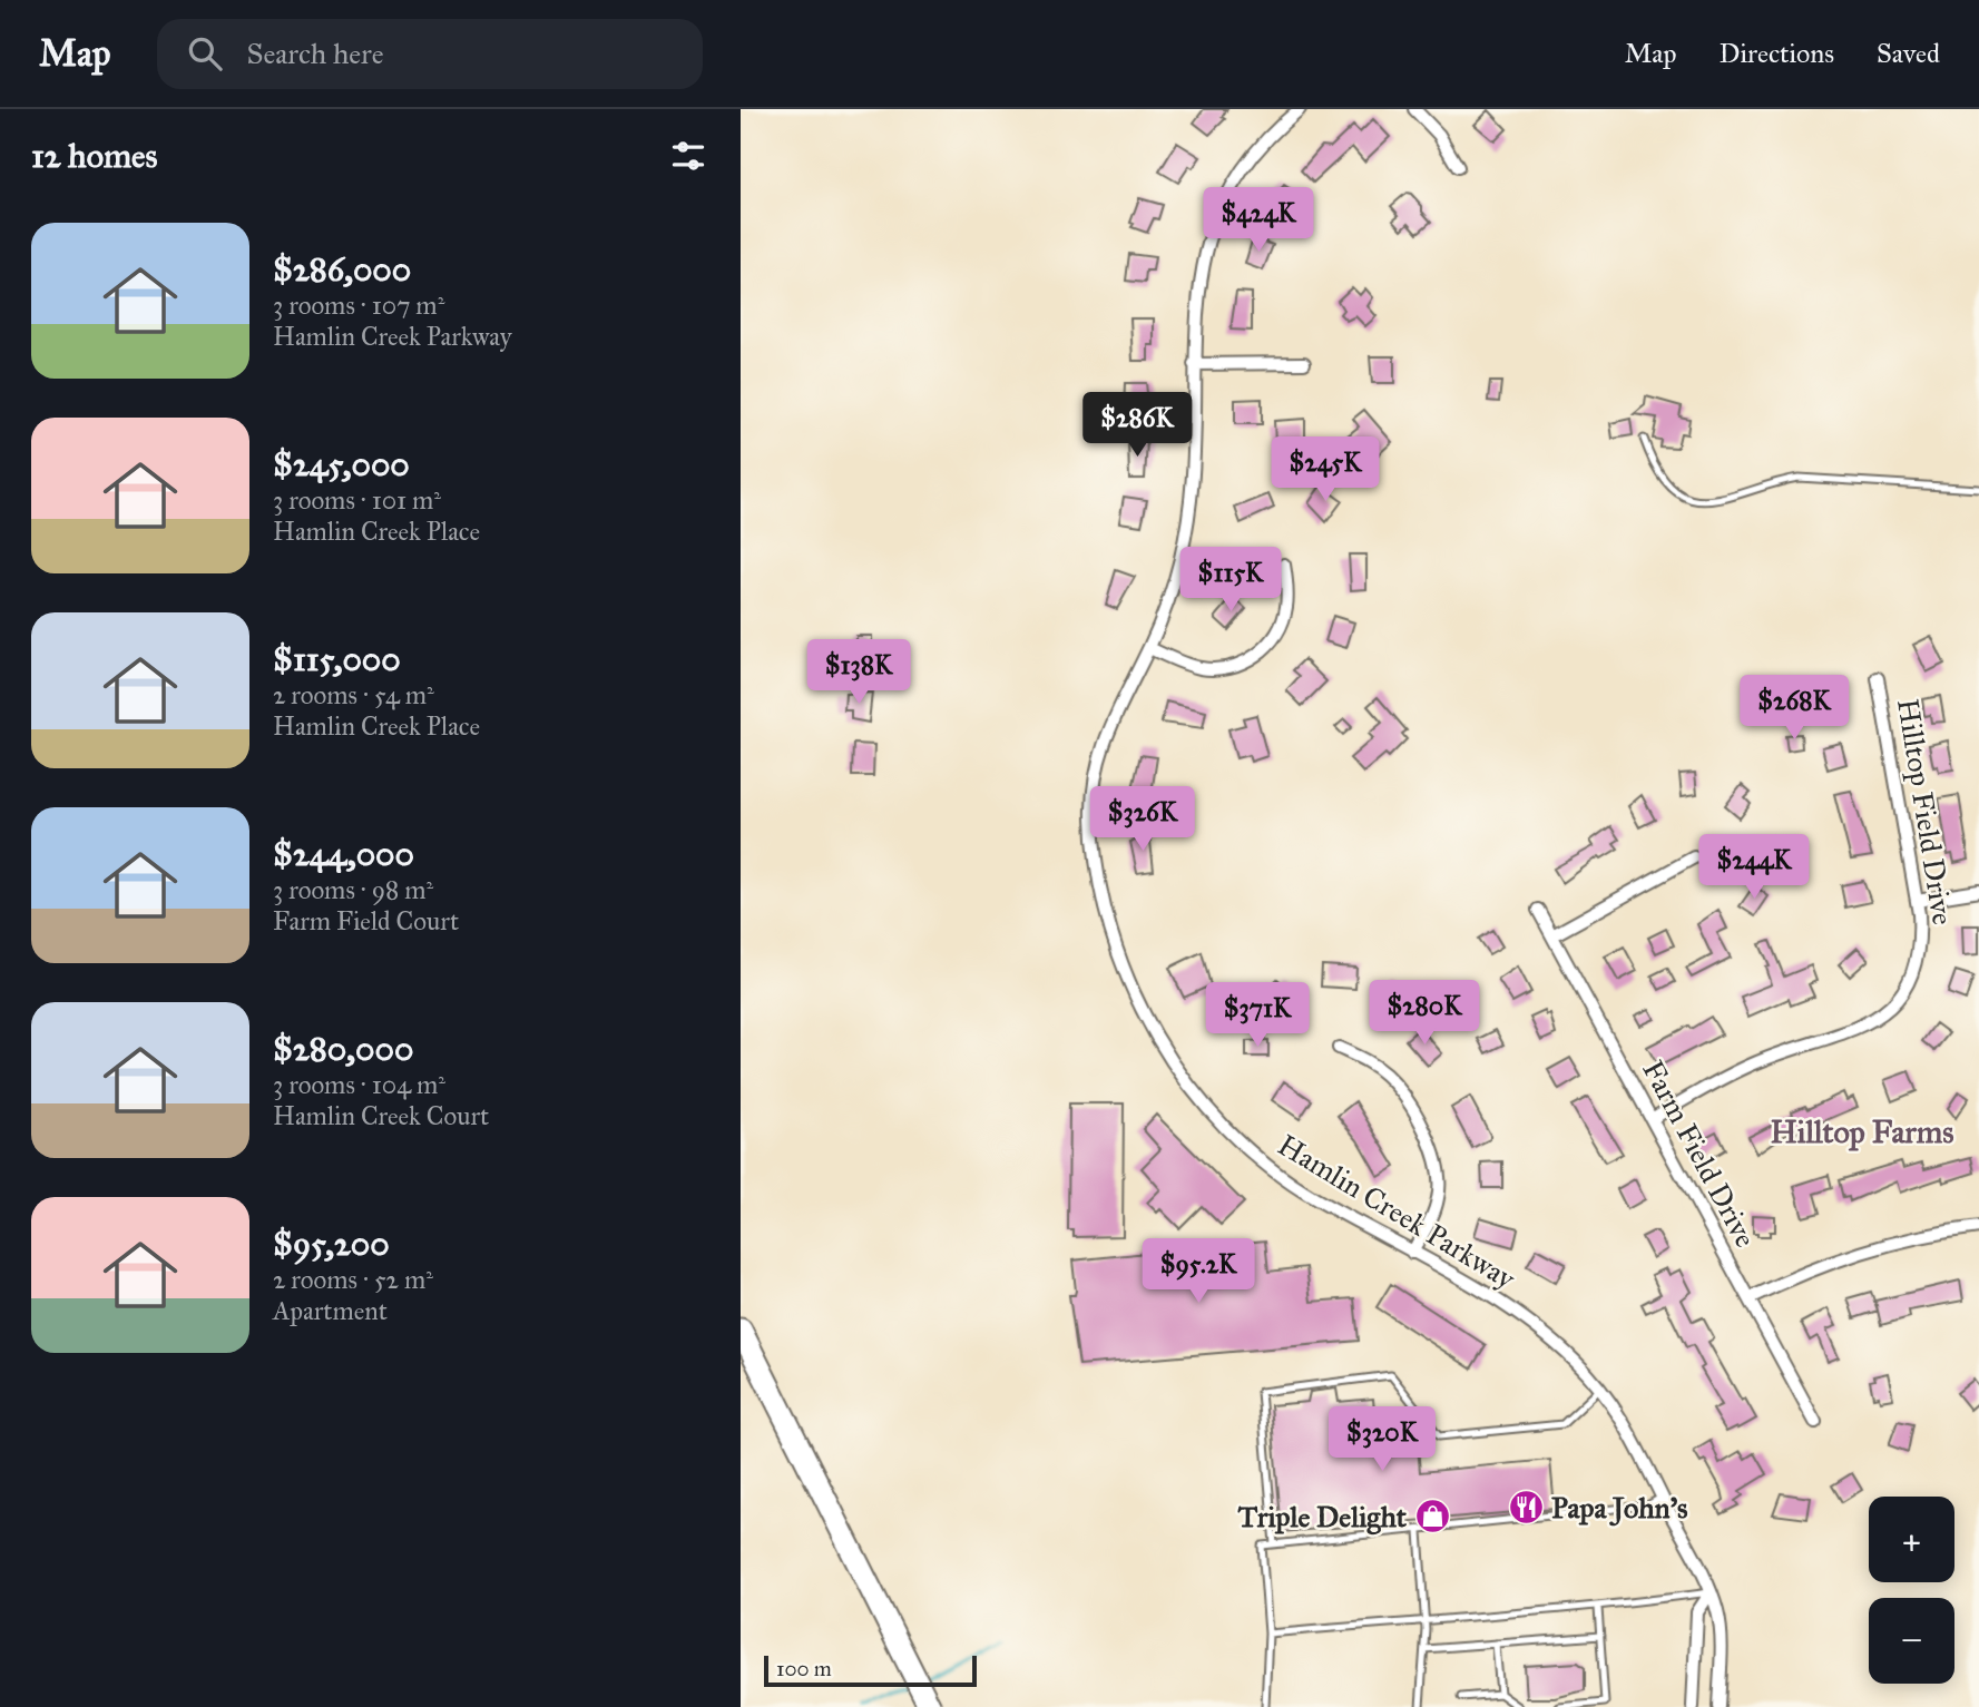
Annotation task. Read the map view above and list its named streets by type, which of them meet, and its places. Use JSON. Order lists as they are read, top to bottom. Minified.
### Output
{"streets":{"street":["Hilltop Field Drive","Farm Field Drive","Hamlin Creek Parkway"]},"crossings":[["Hilltop Field Drive","Farm Field Drive"]],"districts":["Hilltop Farms"],"places":{"restaurant":["Papa John's"],"shop":["Triple Delight"]},"scale_bar":"100 m","page":{"header":"Map","search":"Search here","nav":["Map","Directions","Saved"],"heading":"12 homes","price":["$424K","$286K","$245K","$115K","$138K","$268K","$326K","$244K","$280K","$371K","$95.2K","$320K"],"list":[{"name":"$286,000","note":"3 rooms · 107 m² · Hamlin Creek Parkway"},{"name":"$245,000","note":"3 rooms · 101 m² · Hamlin Creek Place"},{"name":"$115,000","note":"2 rooms · 54 m² · Hamlin Creek Place"},{"name":"$244,000","note":"3 rooms · 98 m² · Farm Field Court"},{"name":"$280,000","note":"3 rooms · 104 m² · Hamlin Creek Court"},{"name":"$95,200","note":"2 rooms · 52 m² · Apartment"}],"map_buttons":["+","−"],"scale":"100 m"}}
